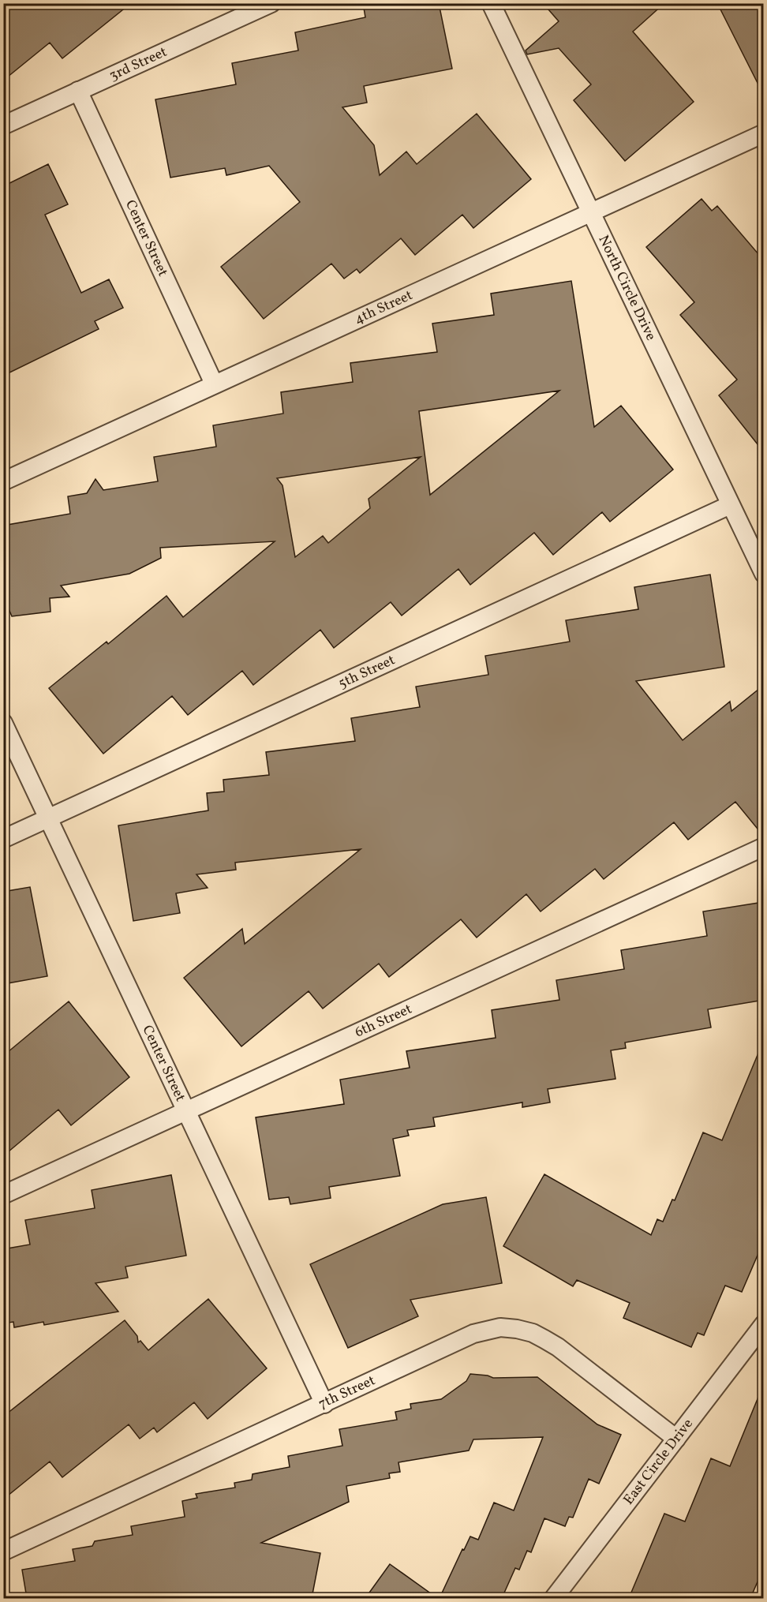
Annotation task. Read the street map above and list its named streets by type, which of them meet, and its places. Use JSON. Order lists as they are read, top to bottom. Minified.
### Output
{"streets":{"lane":["3rd Street","Center Street","North Circle Drive","4th Street","5th Street","6th Street","7th Street","East Circle Drive"]},"crossings":[["3rd Street","Center Street"],["Center Street","4th Street"],["Center Street","5th Street"],["Center Street","6th Street"],["Center Street","7th Street"],["North Circle Drive","4th Street"],["North Circle Drive","5th Street"],["7th Street","East Circle Drive"]]}
